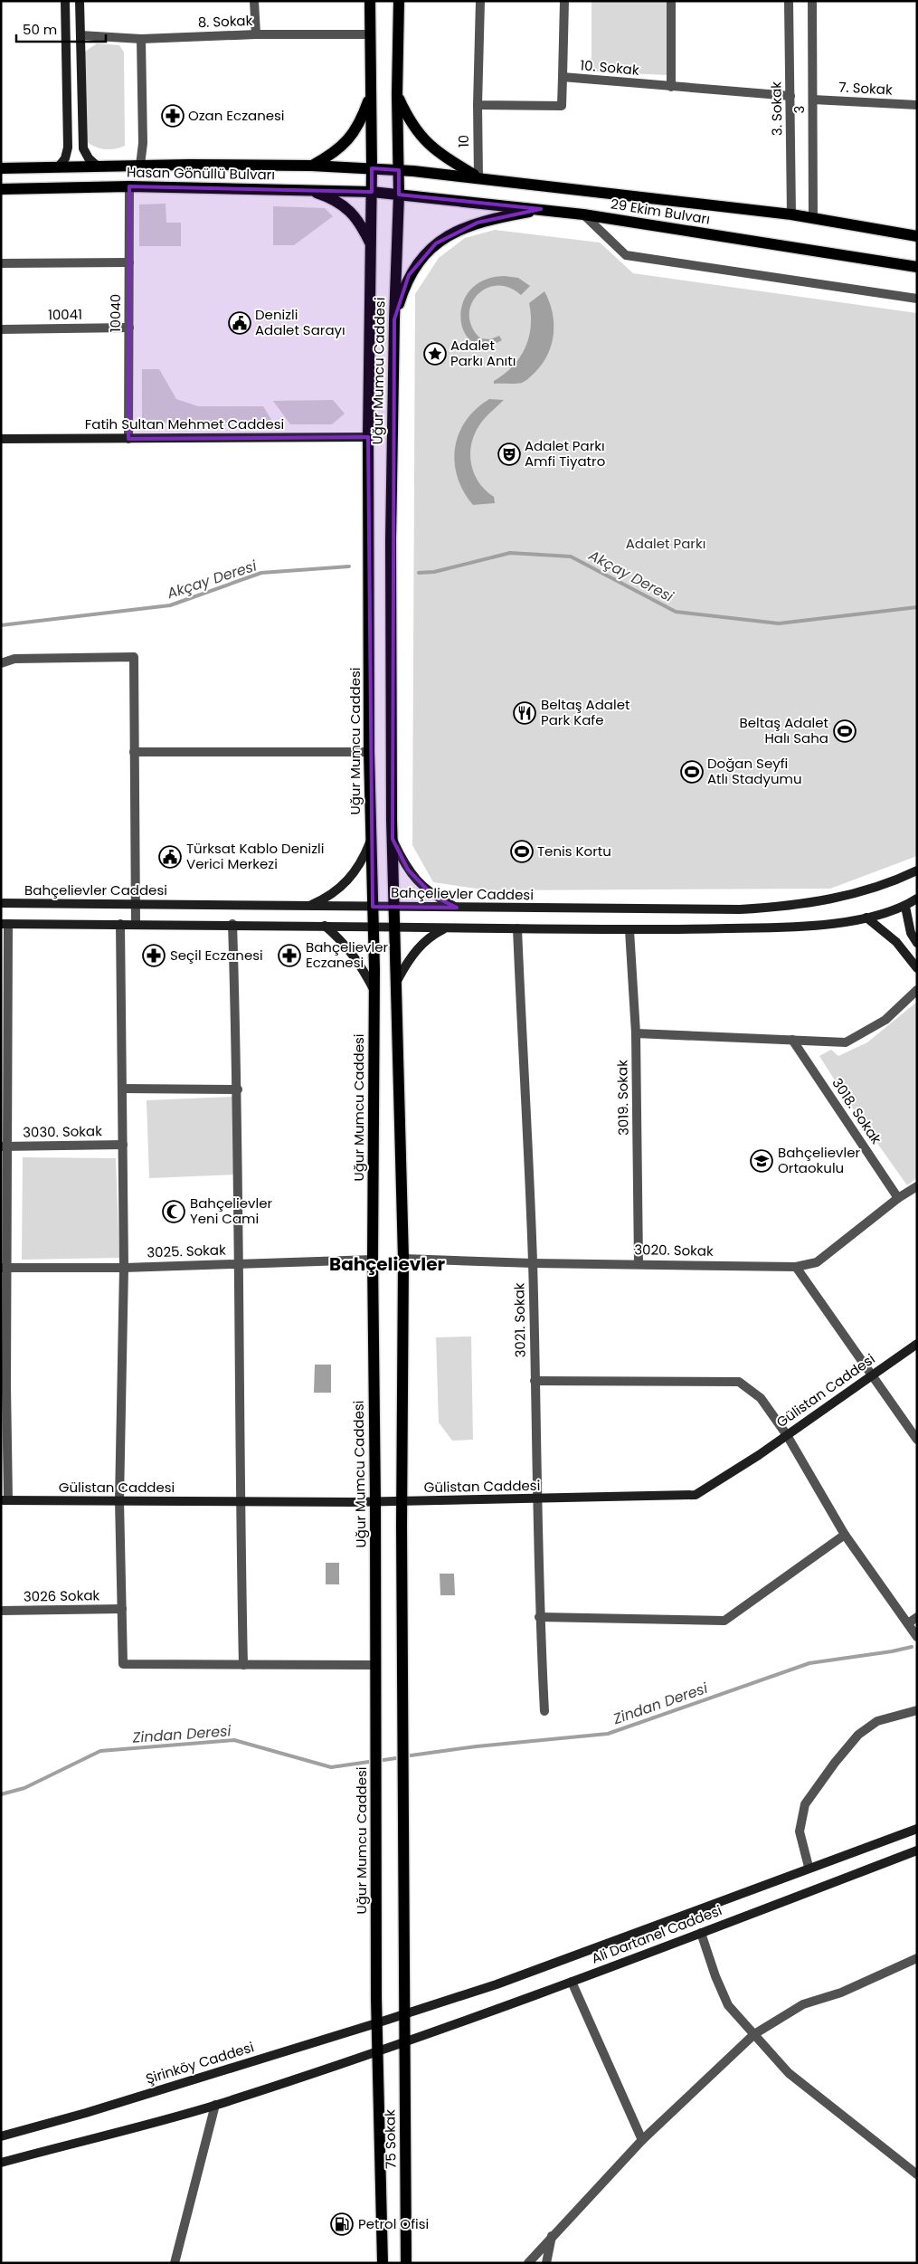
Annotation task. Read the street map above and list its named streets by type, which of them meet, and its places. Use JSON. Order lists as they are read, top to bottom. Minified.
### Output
{"streets":{"main road":["Hasan Gönüllü Bulvarı","29 Ekim Bulvarı","Uğur Mumcu Caddesi","75 Sokak"],"street":["8. Sokak","10. Sokak","7. Sokak","3. Sokak","3","10","10040","10041","Fatih Sultan Mehmet Caddesi","Bahçelievler Caddesi","3019. Sokak","3018. Sokak","3030. Sokak","3020. Sokak","3025. Sokak","3021. Sokak","Gülistan Caddesi","3026 Sokak","Ali Dartanel Caddesi","Şirinköy Caddesi"]},"crossings":[["8. Sokak","Uğur Mumcu Caddesi"],["10. Sokak","3. Sokak"],["10. Sokak","10"],["7. Sokak","3"],["3. Sokak","29 Ekim Bulvarı"],["3","29 Ekim Bulvarı"],["10","29 Ekim Bulvarı"],["Hasan Gönüllü Bulvarı","29 Ekim Bulvarı"],["Hasan Gönüllü Bulvarı","10040"],["Hasan Gönüllü Bulvarı","Uğur Mumcu Caddesi"],["29 Ekim Bulvarı","Uğur Mumcu Caddesi"],["10040","10041"],["10040","Fatih Sultan Mehmet Caddesi"],["Uğur Mumcu Caddesi","Fatih Sultan Mehmet Caddesi"],["Uğur Mumcu Caddesi","Bahçelievler Caddesi"],["Uğur Mumcu Caddesi","3020. Sokak"],["Uğur Mumcu Caddesi","3025. Sokak"],["Uğur Mumcu Caddesi","Gülistan Caddesi"],["Uğur Mumcu Caddesi","Ali Dartanel Caddesi"],["Uğur Mumcu Caddesi","Şirinköy Caddesi"],["Uğur Mumcu Caddesi","75 Sokak"],["3019. Sokak","3020. Sokak"],["3018. Sokak","3020. Sokak"],["3020. Sokak","3021. Sokak"],["3021. Sokak","Gülistan Caddesi"],["Ali Dartanel Caddesi","Şirinköy Caddesi"],["Ali Dartanel Caddesi","75 Sokak"],["Şirinköy Caddesi","75 Sokak"]],"districts":["Bahçelievler"],"water":["Akçay Deresi","Zindan Deresi"],"parks":["Adalet Parkı"],"places":{"pharmacy":["Ozan Eczanesi","Seçil Eczanesi","Bahçelievler Eczanesi"],"public building":["Denizli Adalet Sarayı","Türksat Kablo Denizli Verici Merkezi"],"place":["Adalet Parkı Anıtı"],"theatre":["Adalet Parkı Amfi Tiyatro"],"restaurant":["Beltaş Adalet Park Kafe"],"sports":["Beltaş Adalet Halı Saha","Doğan Seyfi Atlı Stadyumu","Tenis Kortu"],"school or university":["Bahçelievler Ortaokulu"],"mosque":["Bahçelievler Yeni Cami"],"fuel station":["Petrol Ofisi"]},"scale_bar":"50 m"}
